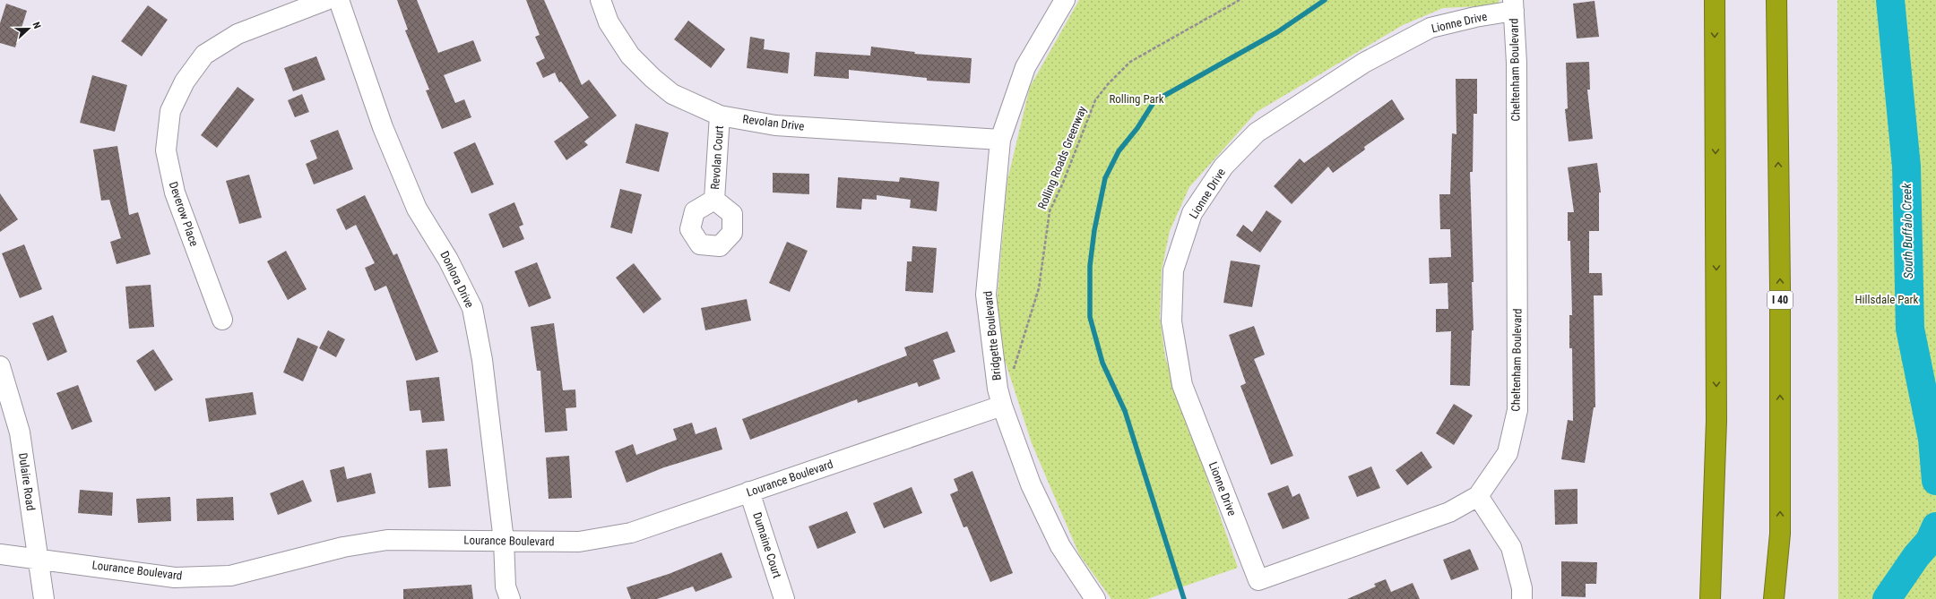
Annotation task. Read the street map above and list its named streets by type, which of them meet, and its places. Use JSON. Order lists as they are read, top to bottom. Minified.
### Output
{"streets":{"highway":["I 40"],"street":["Lionne Drive","Cheltenham Boulevard","Revolan Drive","Revolan Court","Deverow Place","Donlora Drive","Bridgette Boulevard","Lourance Boulevard","Dulaire Road","Dumaine Court"],"path":["Rolling Roads Greenway"]},"crossings":[["Lionne Drive","Cheltenham Boulevard"],["Revolan Drive","Revolan Court"],["Revolan Drive","Bridgette Boulevard"],["Rolling Roads Greenway","Bridgette Boulevard"],["Rolling Roads Greenway","Lourance Boulevard"],["Donlora Drive","Lourance Boulevard"],["Bridgette Boulevard","Lourance Boulevard"],["Lourance Boulevard","Dulaire Road"],["Lourance Boulevard","Dumaine Court"]],"water":["South Buffalo Creek"],"parks":["Rolling Park","Hillsdale Park"],"north":"right"}
